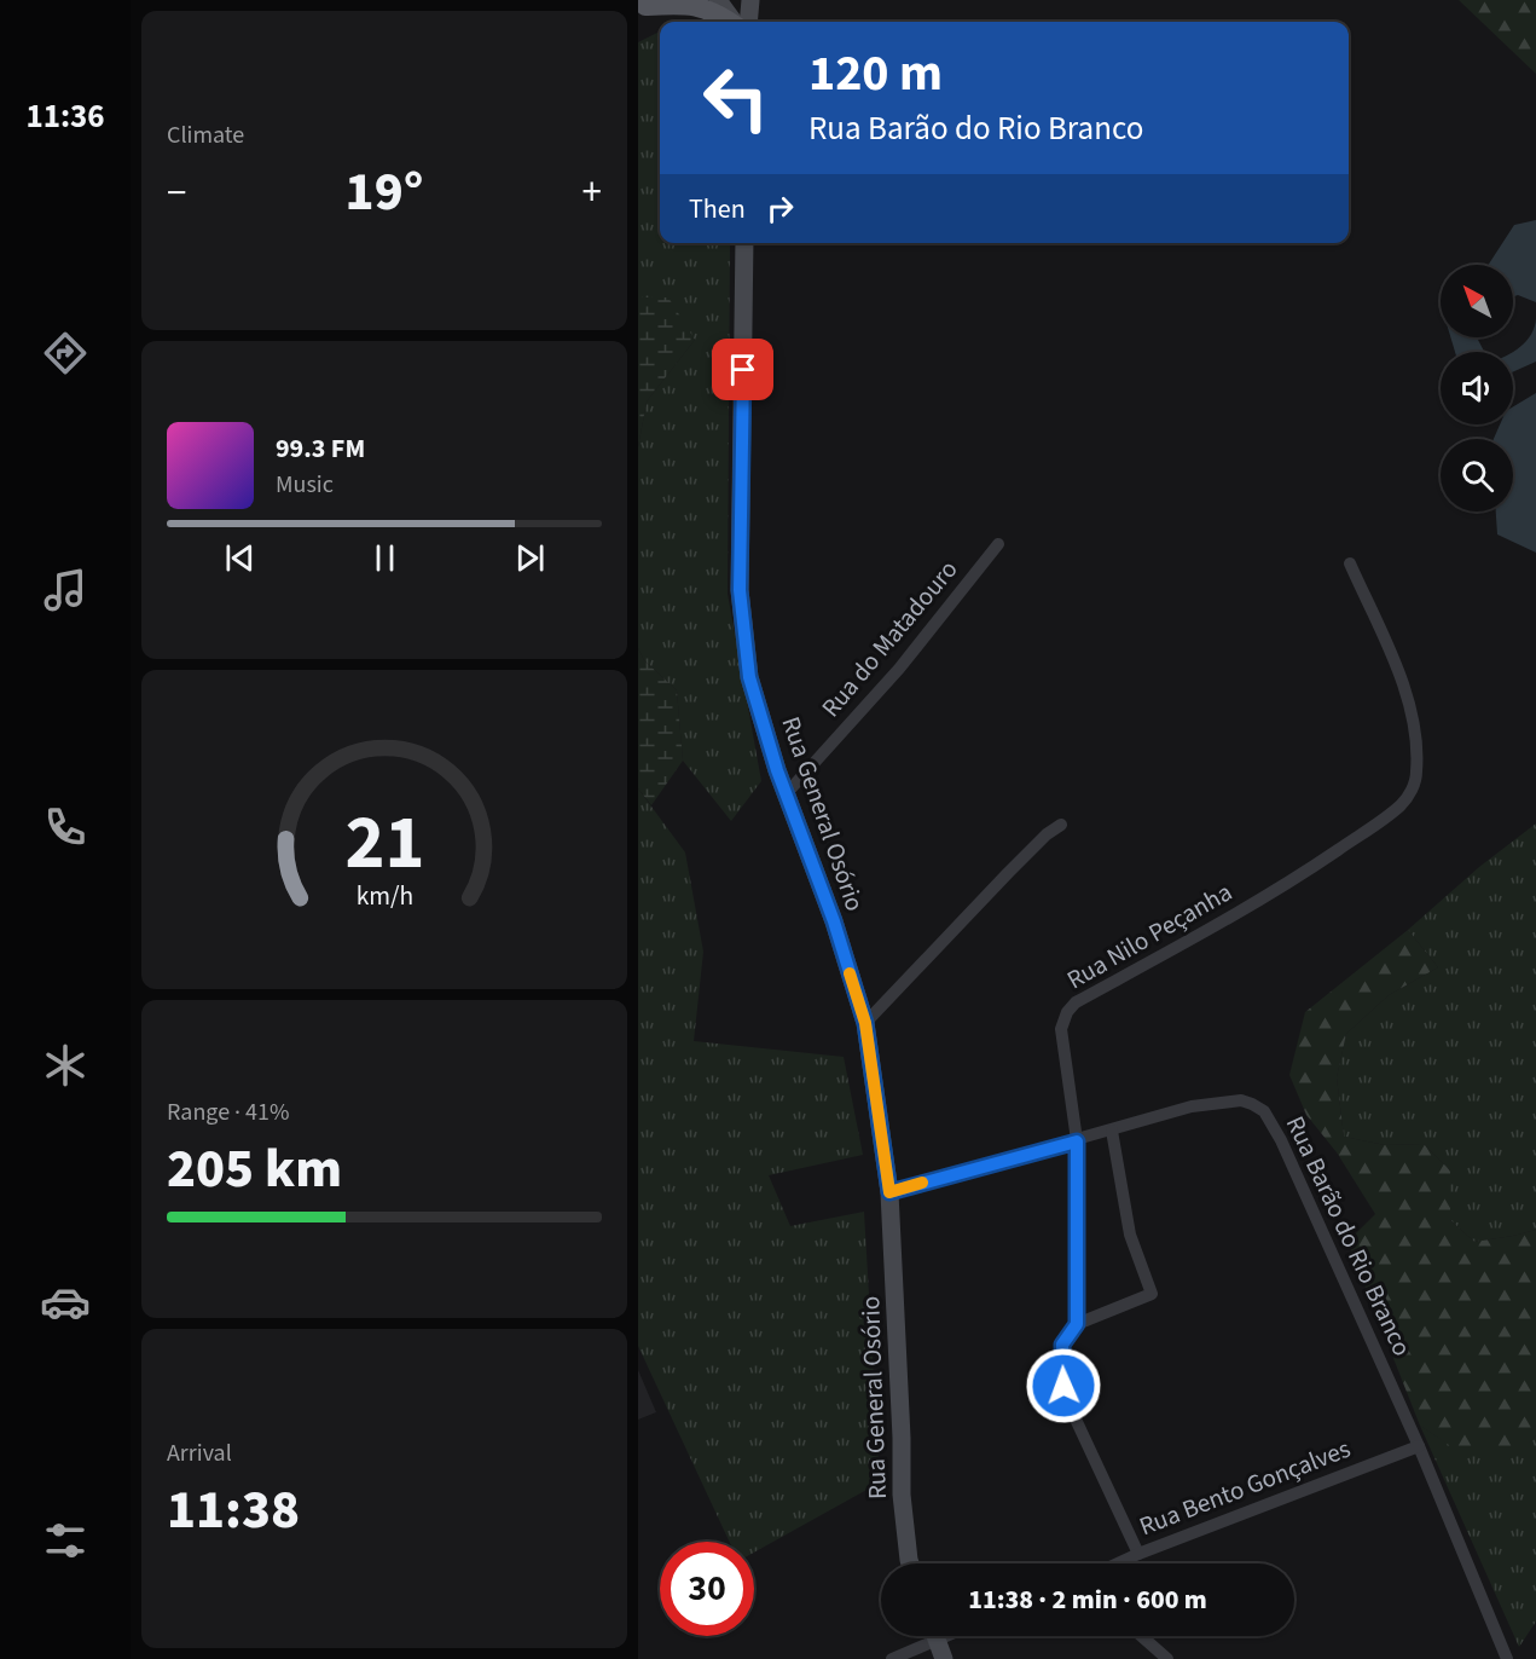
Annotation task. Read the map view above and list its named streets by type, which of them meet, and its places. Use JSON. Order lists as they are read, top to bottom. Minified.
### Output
{"streets":{"street":["Rua do Matadouro","Rua General Osório","Rua Nilo Peçanha","Rua Barão do Rio Branco","Rua Bento Gonçalves"]},"crossings":[["Rua do Matadouro","Rua General Osório"],["Rua General Osório","Rua Barão do Rio Branco"],["Rua Nilo Peçanha","Rua Barão do Rio Branco"],["Rua Nilo Peçanha","Rua Bento Gonçalves"],["Rua Barão do Rio Branco","Rua Bento Gonçalves"]],"north":"top left","page":{"tabs":"11:36","tile":["Climate",["Range · 41%","205 km"],["Arrival","11:38"]],"turn":["120 m","Rua Barão do Rio Branco"],"heat":["−","19°","+"],"then":"Then","song":["99.3 FM","Music"],"limit":"30","trip":"11:38 · 2 min · 600 m","gauge":["21","km/h"]}}
